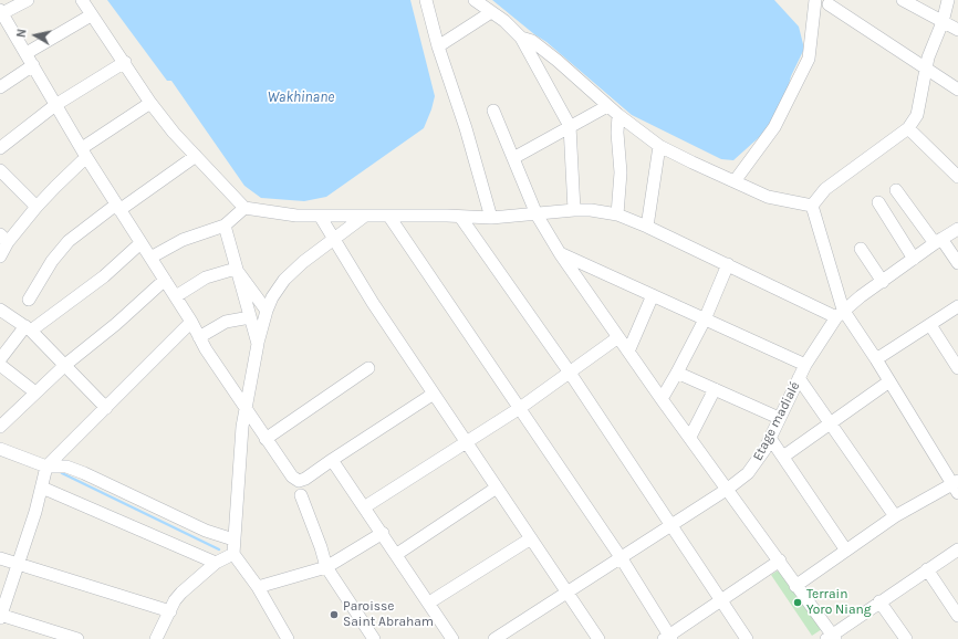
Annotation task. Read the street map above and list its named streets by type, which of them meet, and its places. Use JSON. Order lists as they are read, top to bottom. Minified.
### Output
{"streets":{"street":["Etage madialé"]},"water":["Wakhinane"],"places":["Terrain Yoro Niang","Paroisse Saint Abraham"],"north":"left"}
